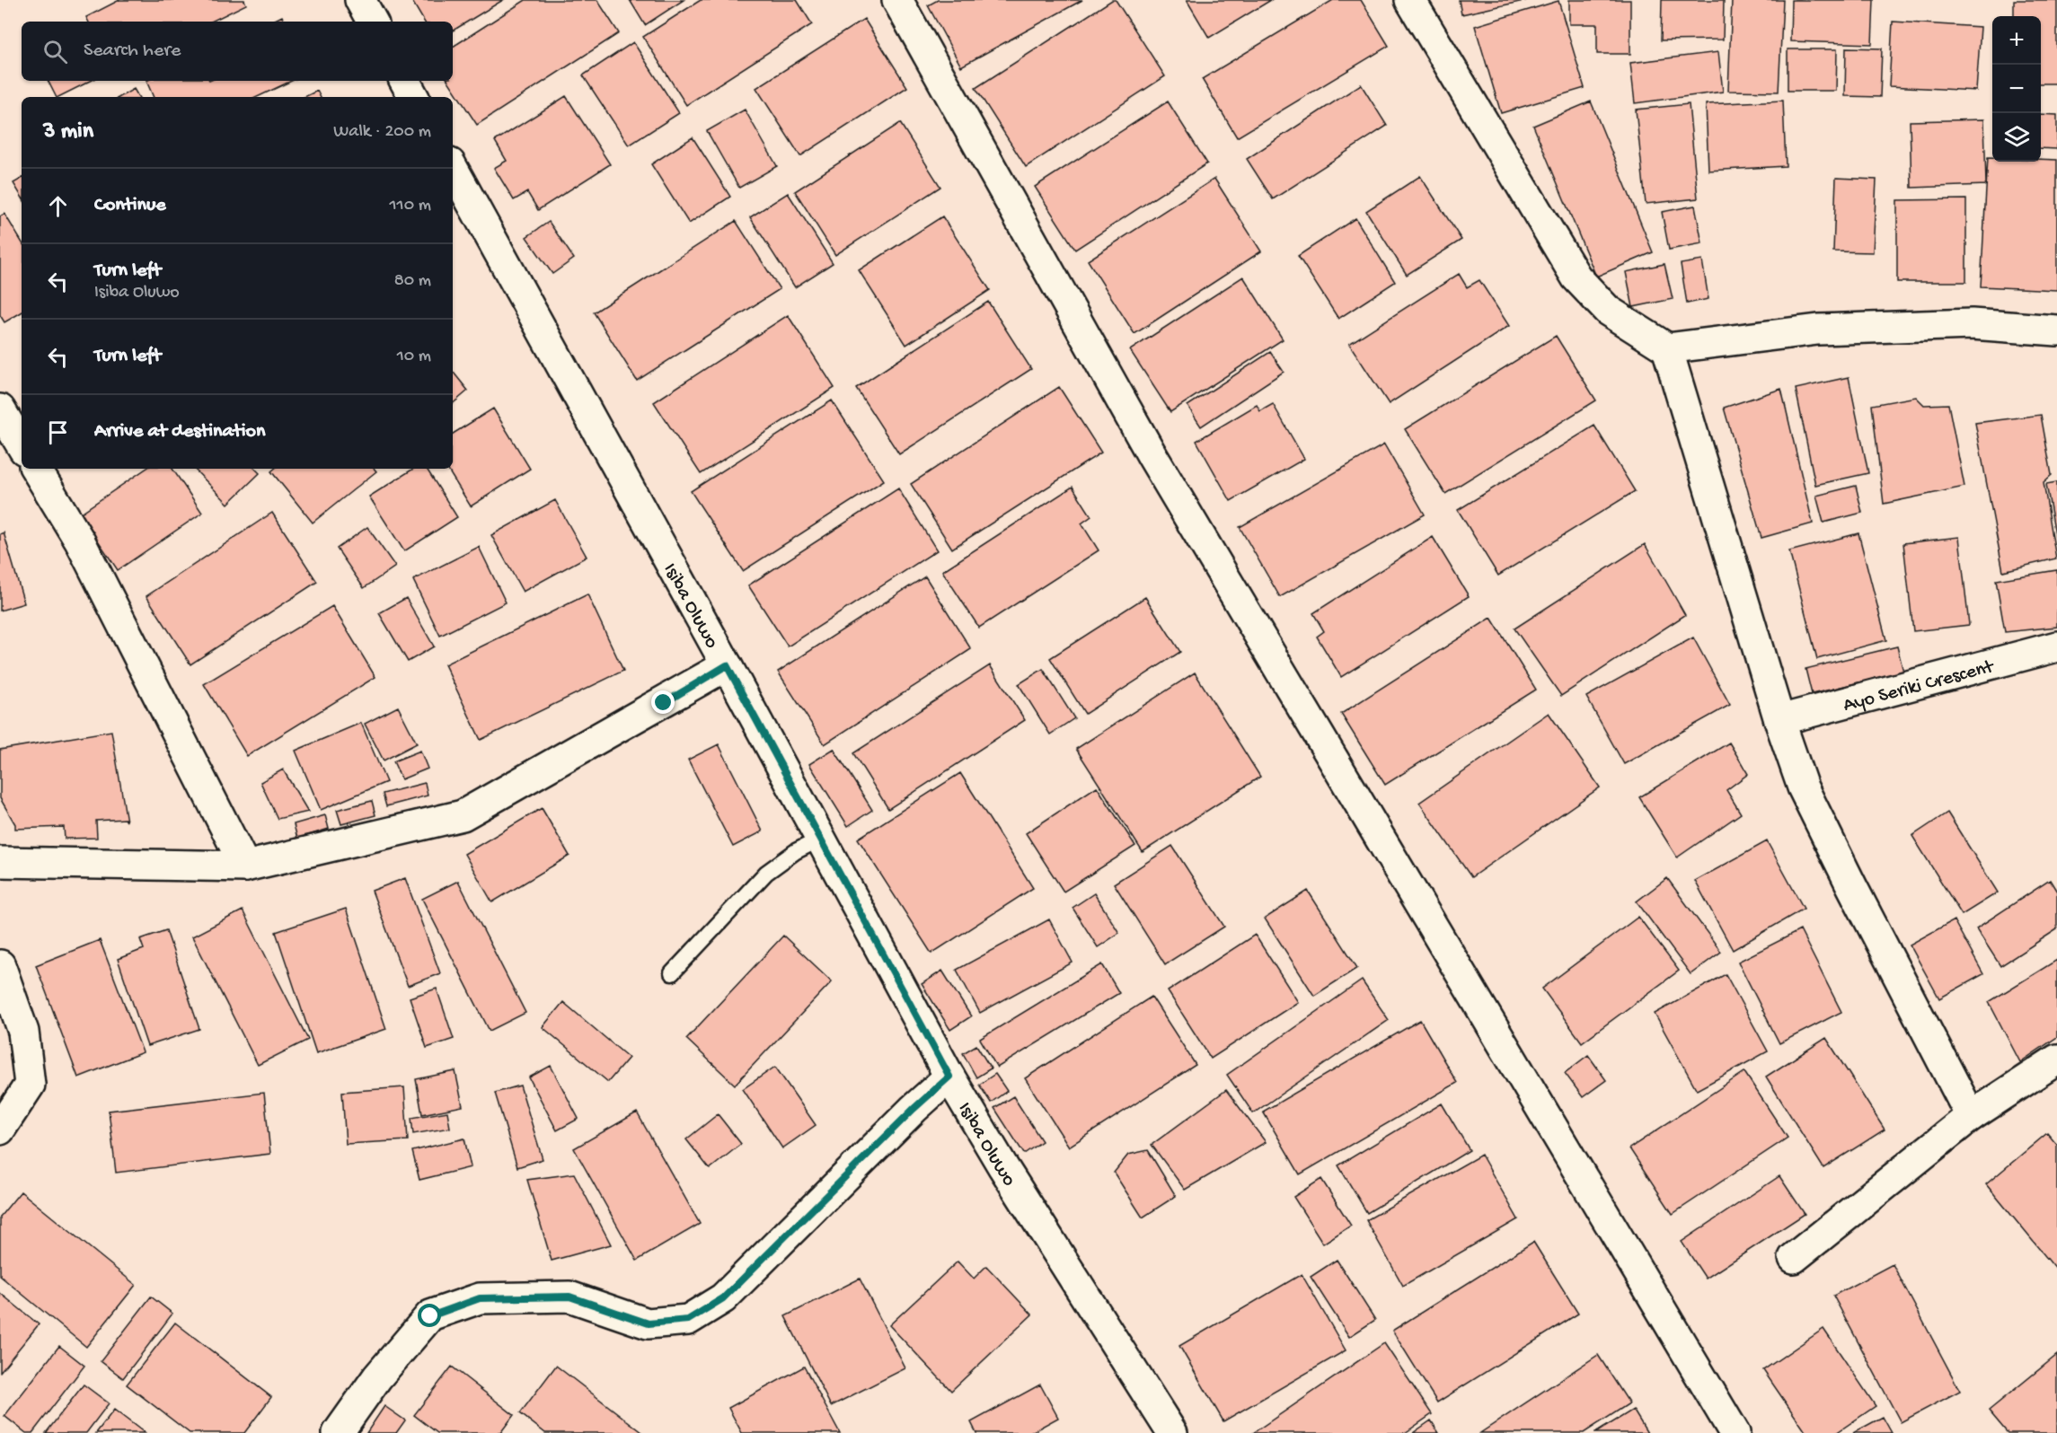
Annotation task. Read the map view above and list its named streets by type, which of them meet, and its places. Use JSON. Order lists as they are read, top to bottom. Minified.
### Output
{"streets":{"street":["Isiba Oluwo","Ayo Seriki Crescent"]},"page":{"map_buttons":["+","−"],"search":"Search here","heading":["3 min","Walk · 200 m"],"list":[["Continue","110 m"],["Turn left","Isiba Oluwo","80 m"],["Turn left","10 m"],"Arrive at destination"]}}
